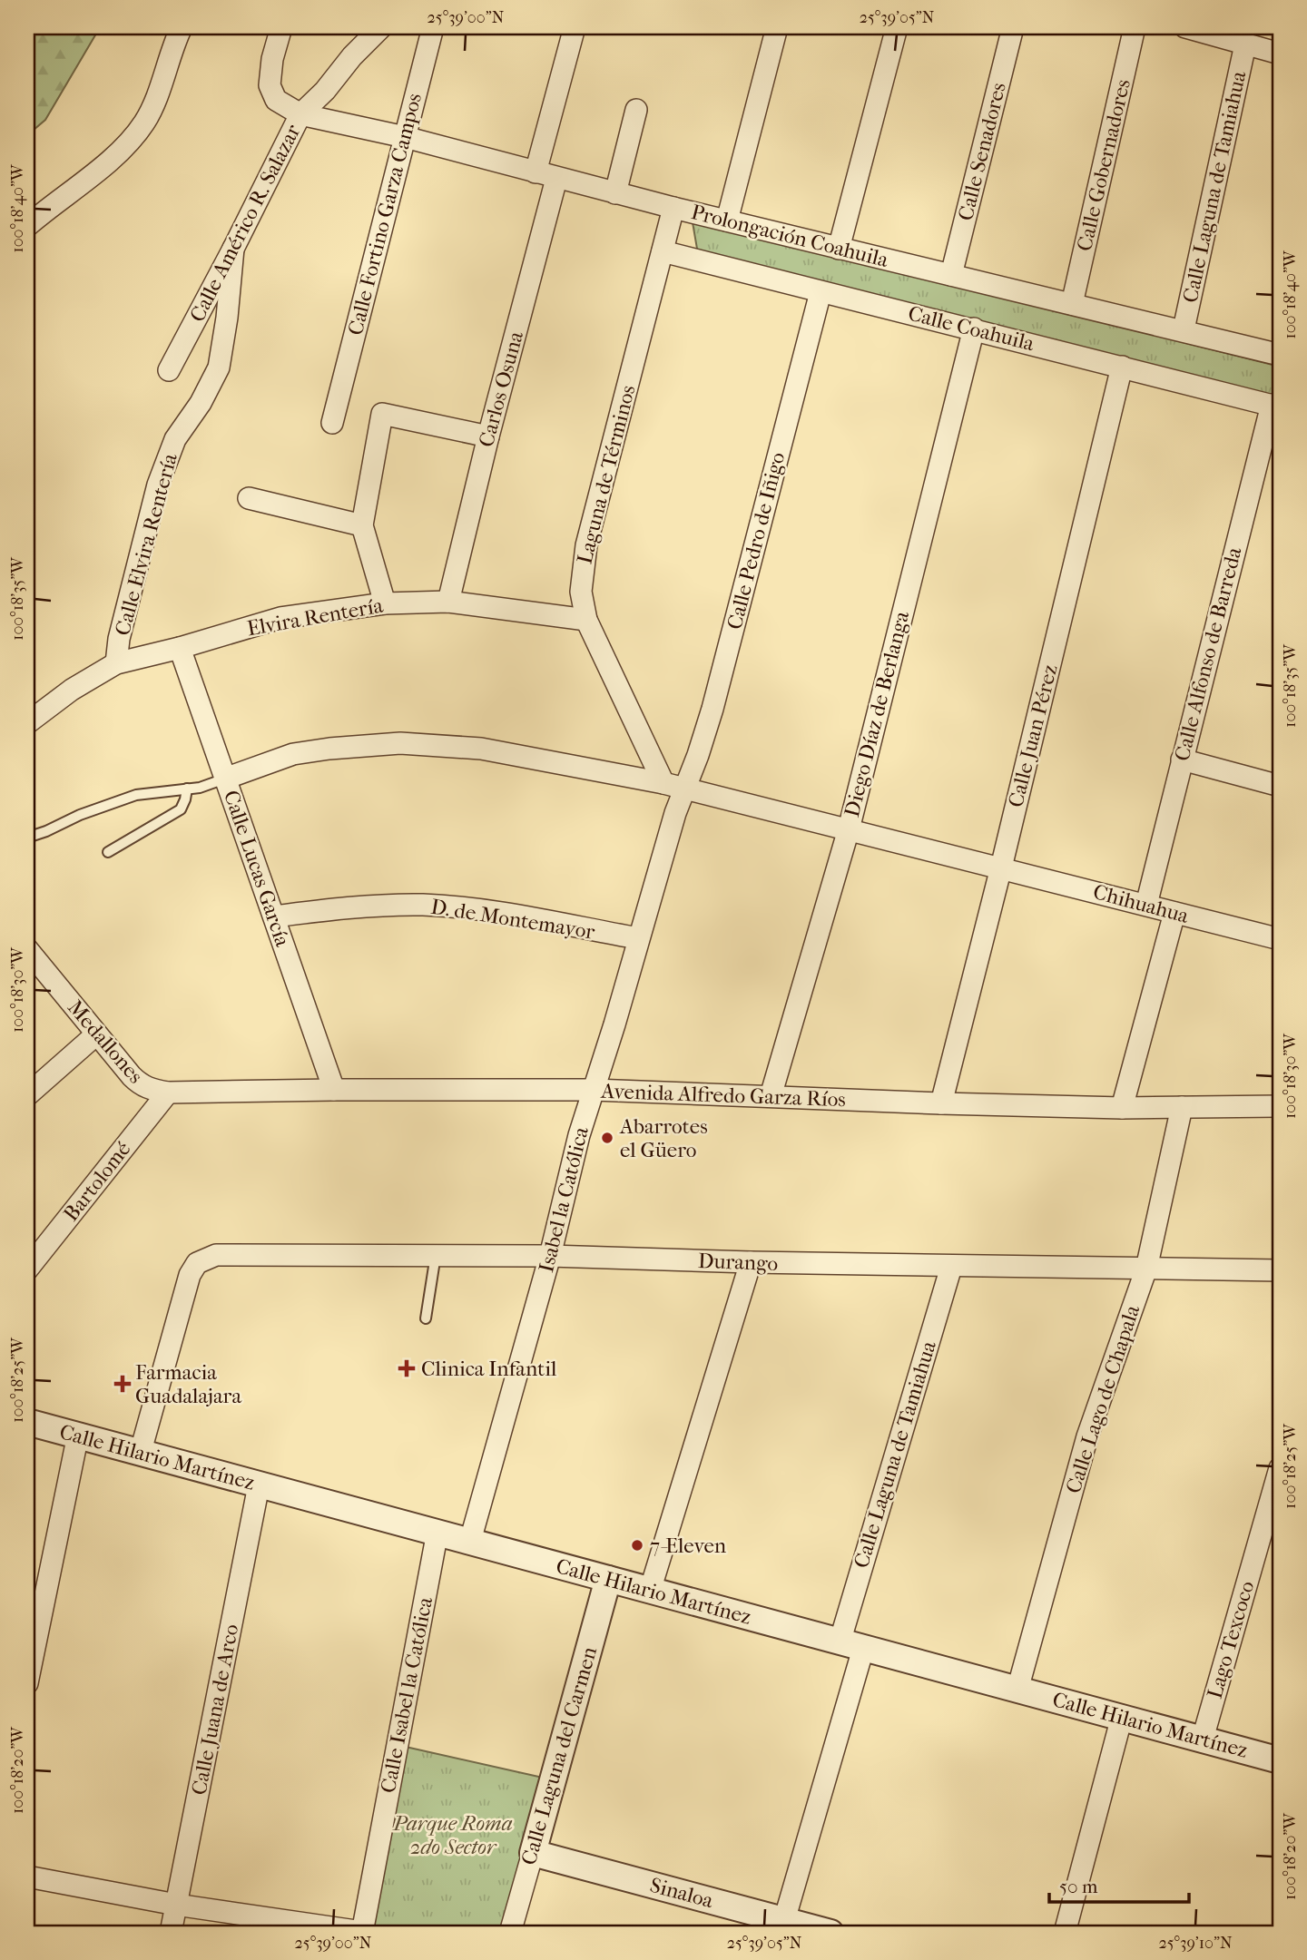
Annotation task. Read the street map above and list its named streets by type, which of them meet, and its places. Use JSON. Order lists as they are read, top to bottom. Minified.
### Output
{"streets":{"street":["Calle Senadores","Calle Gobernadores","Calle Laguna de Tamiahua","Calle Fortino Garza Campos","Calle Américo R. Salazar","Prolongación Coahuila","Calle Coahuila","Carlos Osuna","Laguna de Términos","Calle Pedro de Iñigo","Calle Elvira Rentería","Elvira Rentería","Calle Alfonso de Barreda","Diego Díaz de Berlanga","Calle Juan Pérez","Calle Lucas García","Chihuahua","D. de Montemayor","Medallones","Avenida Alfredo Garza Ríos","Bartolomé","Isabel la Católica","Durango","Calle Lago de Chapala","Calle Hilario Martínez","Lago Texcoco","Calle Isabel la Católica","Calle Juana de Arco","Calle Laguna del Carmen","Sinaloa"]},"crossings":[["Calle Senadores","Prolongación Coahuila"],["Calle Gobernadores","Prolongación Coahuila"],["Calle Laguna de Tamiahua","Prolongación Coahuila"],["Calle Laguna de Tamiahua","Durango"],["Calle Laguna de Tamiahua","Calle Hilario Martínez"],["Calle Laguna de Tamiahua","Sinaloa"],["Calle Fortino Garza Campos","Prolongación Coahuila"],["Calle Américo R. Salazar","Prolongación Coahuila"],["Calle Américo R. Salazar","Calle Elvira Rentería"],["Prolongación Coahuila","Carlos Osuna"],["Prolongación Coahuila","Laguna de Términos"],["Calle Coahuila","Laguna de Términos"],["Calle Coahuila","Calle Pedro de Iñigo"],["Calle Coahuila","Calle Alfonso de Barreda"],["Calle Coahuila","Diego Díaz de Berlanga"],["Calle Coahuila","Calle Juan Pérez"],["Carlos Osuna","Elvira Rentería"],["Laguna de Términos","Elvira Rentería"],["Calle Pedro de Iñigo","Chihuahua"],["Calle Pedro de Iñigo","Isabel la Católica"],["Calle Elvira Rentería","Elvira Rentería"],["Elvira Rentería","Calle Lucas García"],["Calle Alfonso de Barreda","Chihuahua"],["Diego Díaz de Berlanga","Chihuahua"],["Diego Díaz de Berlanga","Avenida Alfredo Garza Ríos"],["Calle Juan Pérez","Chihuahua"],["Calle Juan Pérez","Avenida Alfredo Garza Ríos"],["Calle Lucas García","D. de Montemayor"],["Calle Lucas García","Avenida Alfredo Garza Ríos"],["Chihuahua","Isabel la Católica"],["D. de Montemayor","Isabel la Católica"],["Medallones","Avenida Alfredo Garza Ríos"],["Medallones","Bartolomé"],["Avenida Alfredo Garza Ríos","Bartolomé"],["Avenida Alfredo Garza Ríos","Isabel la Católica"],["Avenida Alfredo Garza Ríos","Calle Lago de Chapala"],["Isabel la Católica","Durango"],["Isabel la Católica","Calle Hilario Martínez"],["Durango","Calle Lago de Chapala"],["Durango","Calle Hilario Martínez"],["Calle Lago de Chapala","Calle Hilario Martínez"],["Calle Hilario Martínez","Lago Texcoco"],["Calle Hilario Martínez","Calle Isabel la Católica"],["Calle Hilario Martínez","Calle Juana de Arco"],["Calle Hilario Martínez","Calle Laguna del Carmen"],["Calle Laguna del Carmen","Sinaloa"]],"parks":["Parque Roma 2do Sector"],"places":{"other":["Abarrotes el Güero","7-Eleven"],"health":["Clinica Infantil","Farmacia Guadalajara"]},"scale_bar":"50 m","coordinates":["25°39'00\"N","25°39'05\"N","100°18'40\"W","100°18'35\"W","100°18'30\"W","100°18'25\"W","100°18'20\"W","25°39'10\"N"]}
